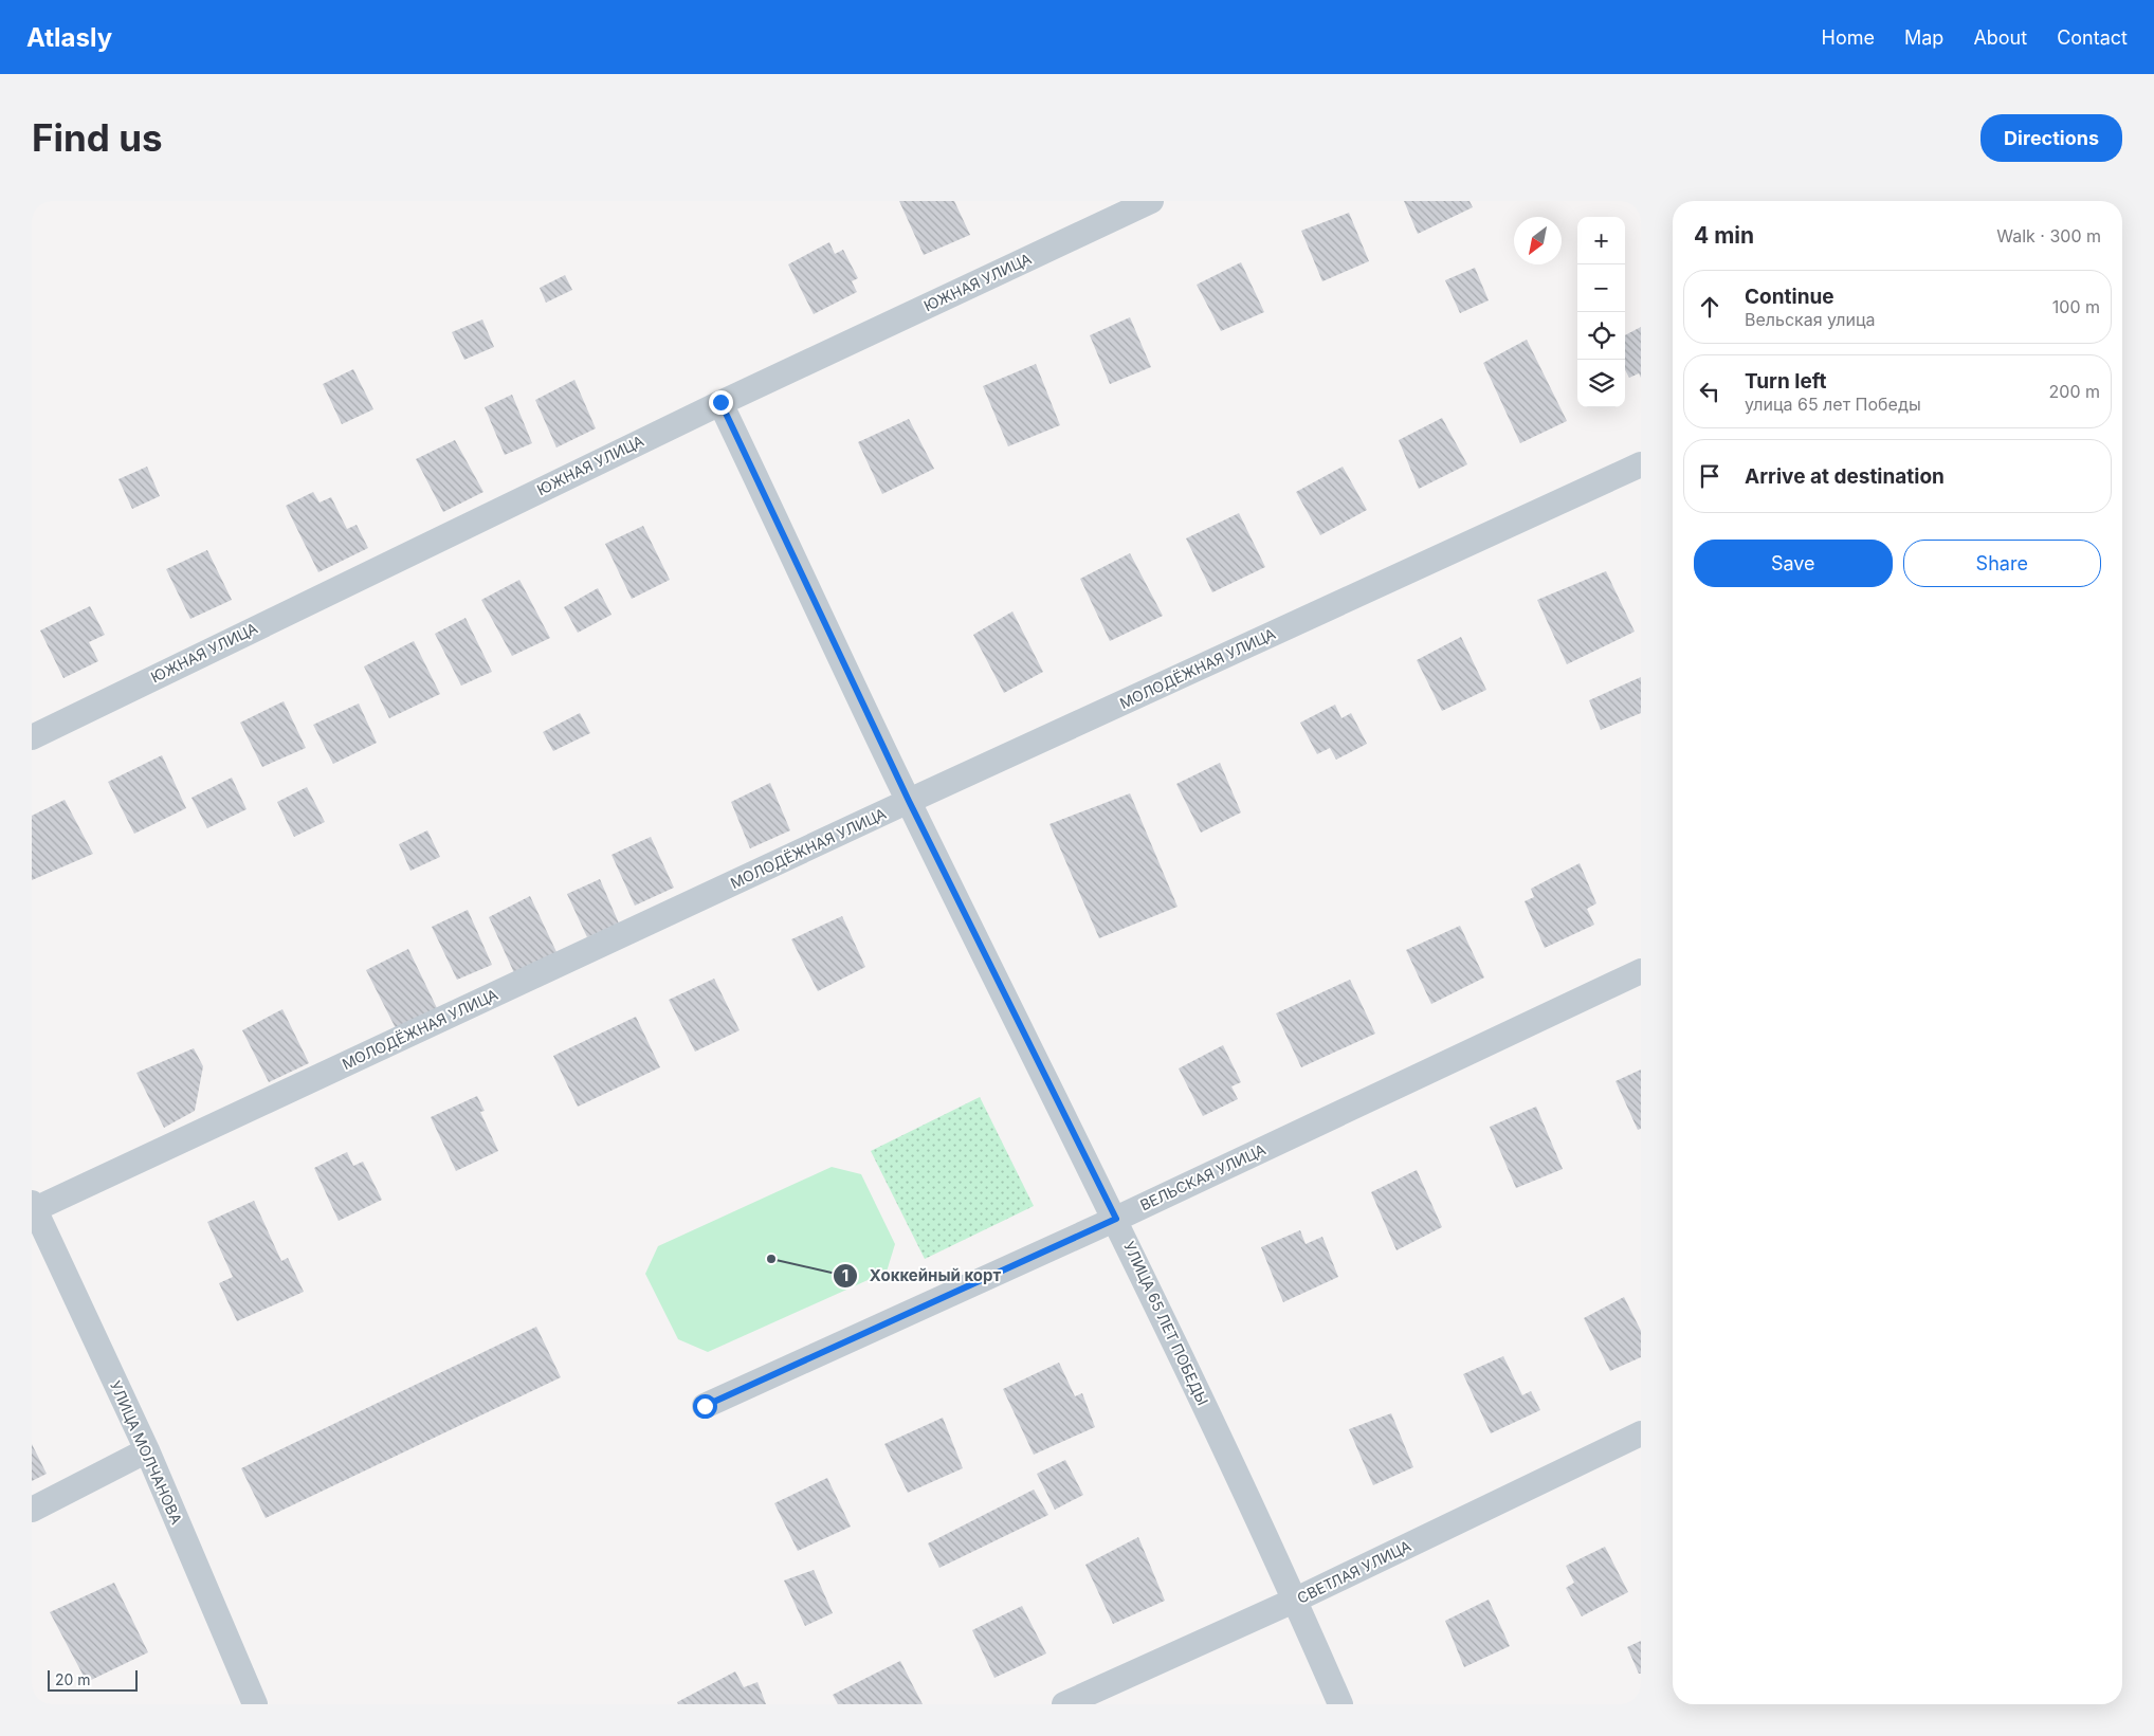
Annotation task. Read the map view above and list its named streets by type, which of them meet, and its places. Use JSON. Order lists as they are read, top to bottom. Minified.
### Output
{"streets":{"street":["ЮЖНАЯ УЛИЦА","МОЛОДЁЖНАЯ УЛИЦА","ВЕЛЬСКАЯ УЛИЦА","УЛИЦА 65 ЛЕТ ПОБЕДЫ","УЛИЦА МОЛЧАНОВА","СВЕТЛАЯ УЛИЦА"]},"crossings":[["ЮЖНАЯ УЛИЦА","УЛИЦА 65 ЛЕТ ПОБЕДЫ"],["МОЛОДЁЖНАЯ УЛИЦА","УЛИЦА 65 ЛЕТ ПОБЕДЫ"],["МОЛОДЁЖНАЯ УЛИЦА","УЛИЦА МОЛЧАНОВА"],["ВЕЛЬСКАЯ УЛИЦА","УЛИЦА 65 ЛЕТ ПОБЕДЫ"],["УЛИЦА 65 ЛЕТ ПОБЕДЫ","СВЕТЛАЯ УЛИЦА"]],"places":["Хоккейный корт"],"scale_bar":"20 m","north":"bottom left","page":{"header":"Atlasly","nav":["Home","Map","About","Contact"],"buttons":["Directions",["Save","Share"]],"title":"Find us","heading":["4 min","Walk · 300 m"],"map_buttons":["+","−"],"list":[["Continue","Вельская улица","100 m"],["Turn left","улица 65 лет Победы","200 m"],"Arrive at destination"],"scale":"20 m"}}
